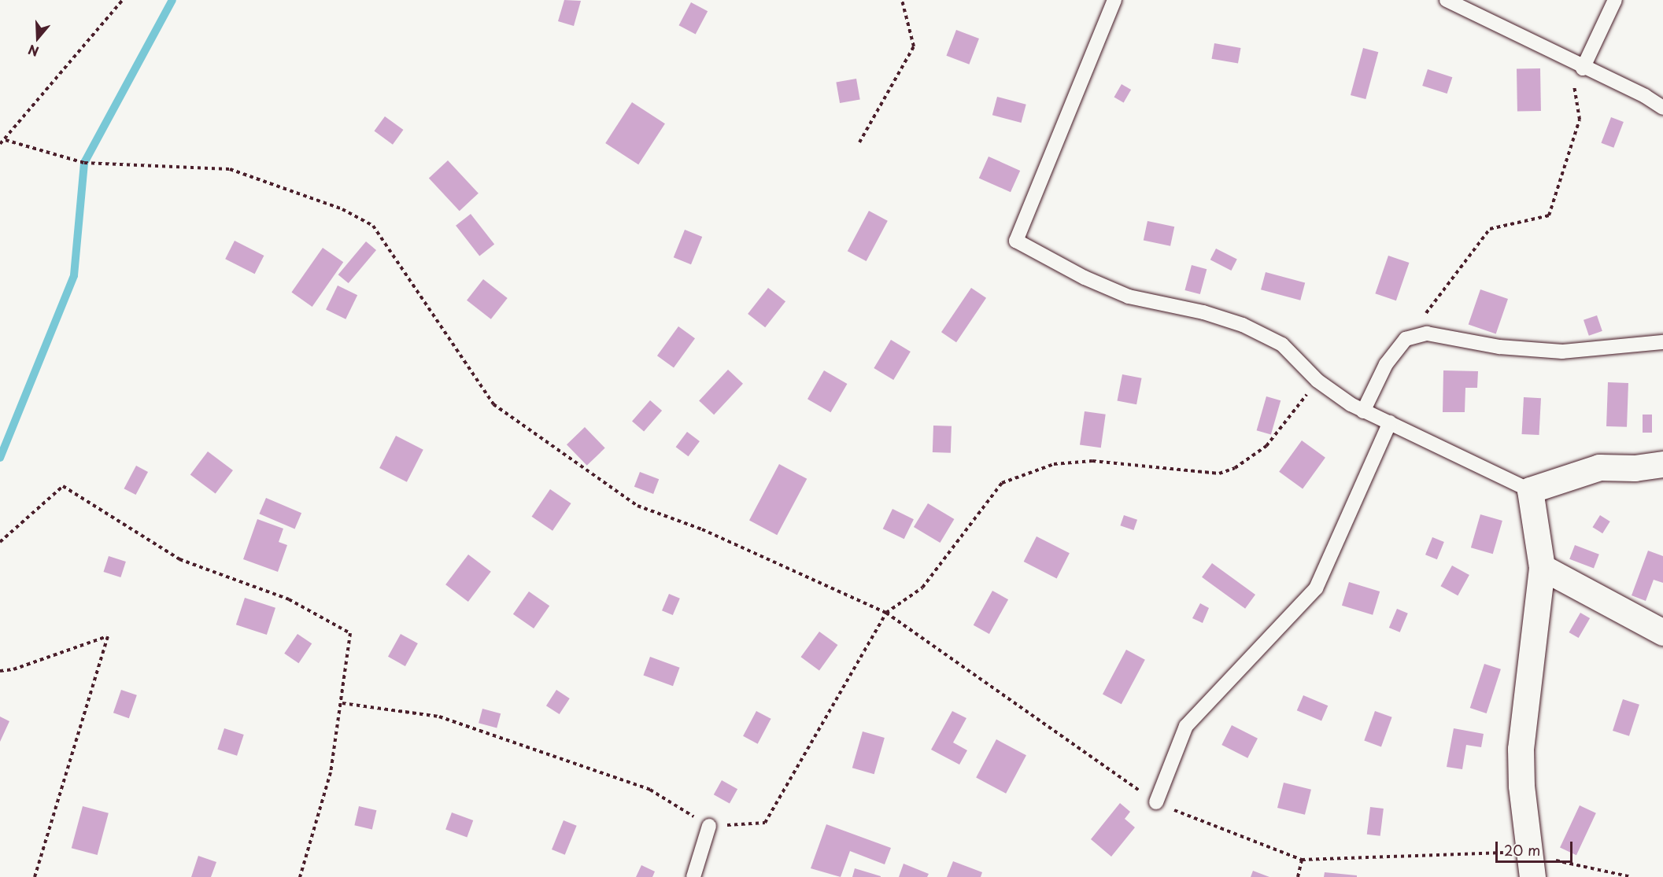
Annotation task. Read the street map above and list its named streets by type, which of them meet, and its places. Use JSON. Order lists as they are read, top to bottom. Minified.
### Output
{"scale_bar":"20 m","north":"bottom"}
